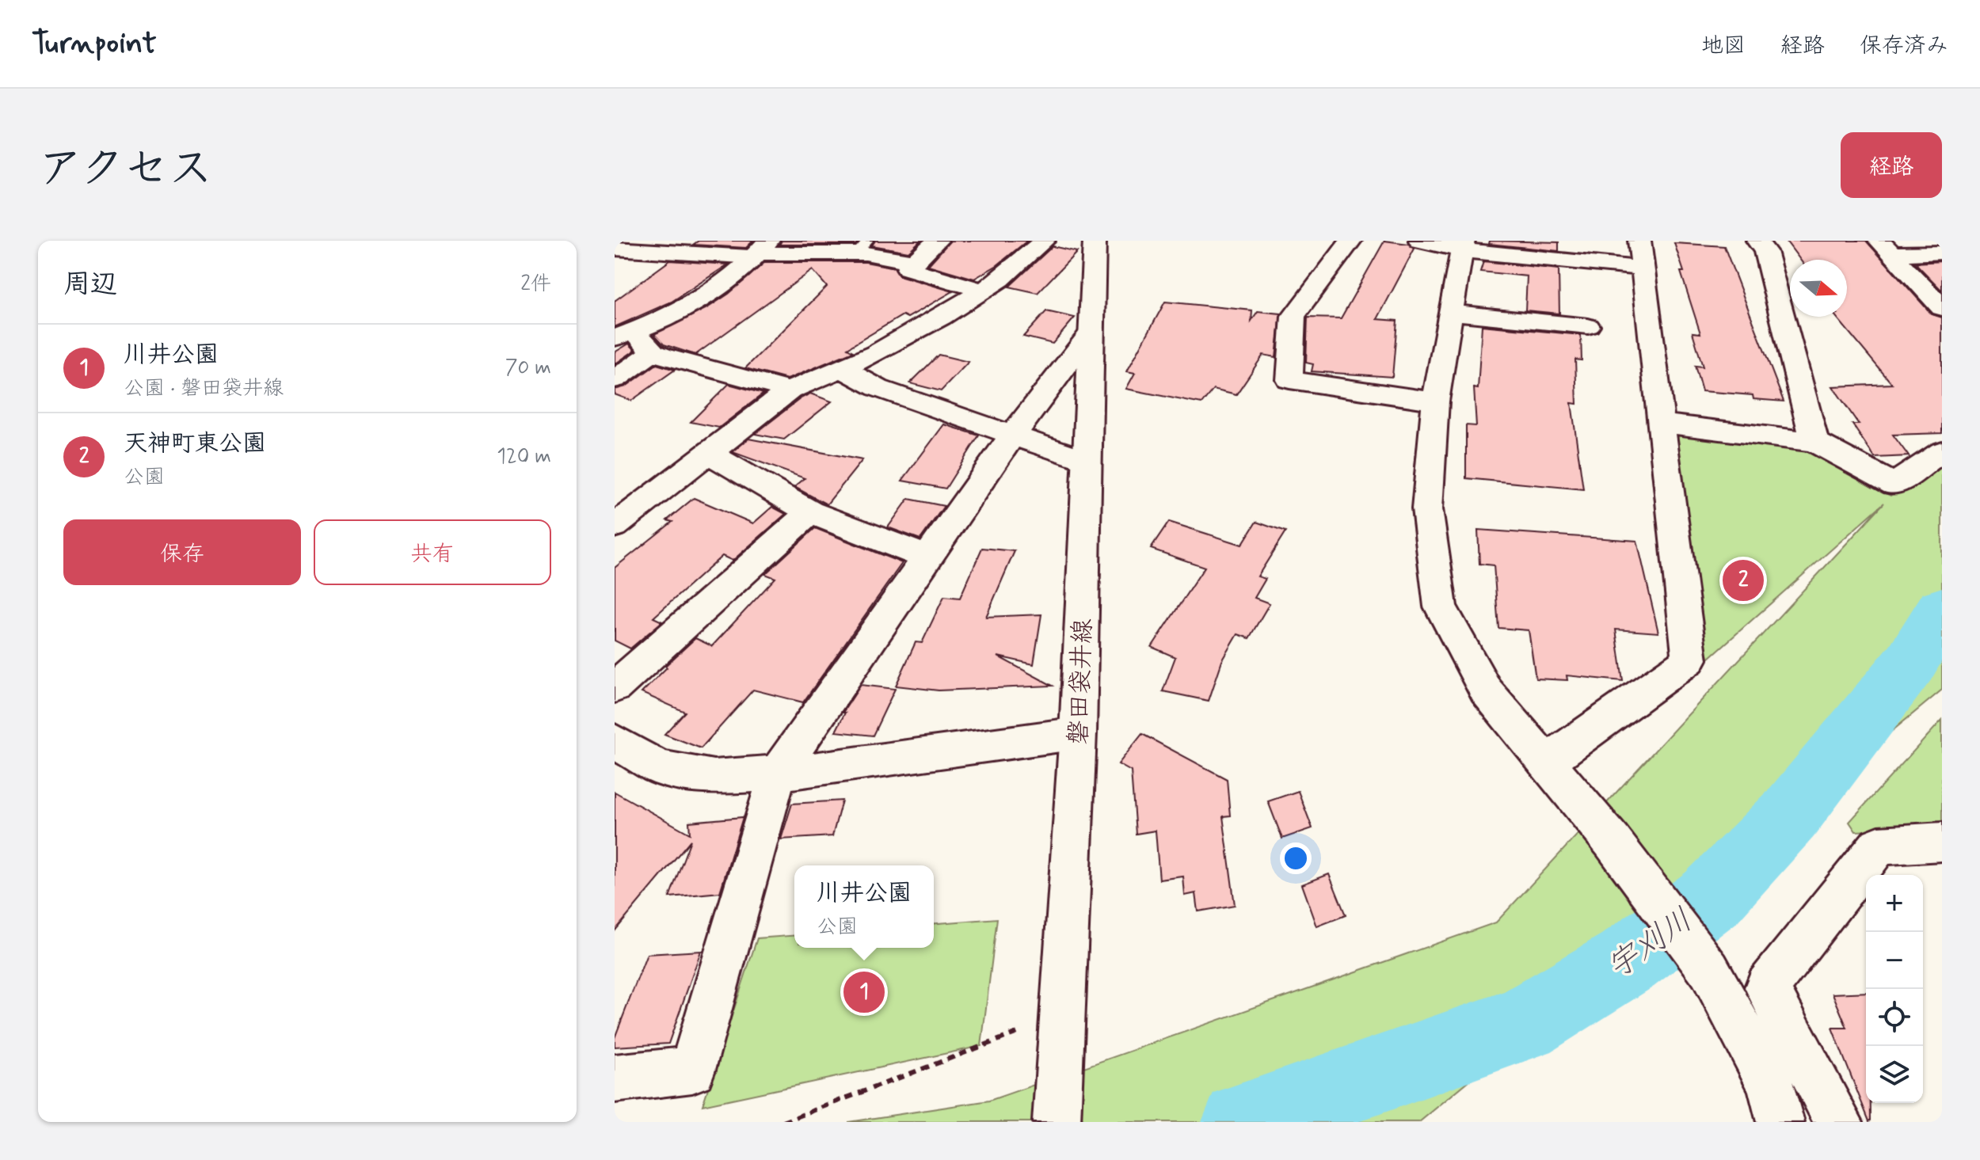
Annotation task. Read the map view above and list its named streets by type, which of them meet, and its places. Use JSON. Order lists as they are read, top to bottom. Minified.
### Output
{"streets":{"street":["磐田袋井線"]},"water":["宇刈川"],"north":"right","page":{"header":"Turnpoint","nav":["地図","経路","保存済み"],"title":"アクセス","buttons":["経路",["保存","共有"]],"heading":["周辺","2件"],"list":[{"mark":"1","name":"川井公園","note":"公園 · 磐田袋井線","value":"70 m"},{"mark":"2","name":"天神町東公園","note":"公園","value":"120 m"}],"pins":["2","1"],"popup":["川井公園","公園"],"map_buttons":["+","−"]}}
